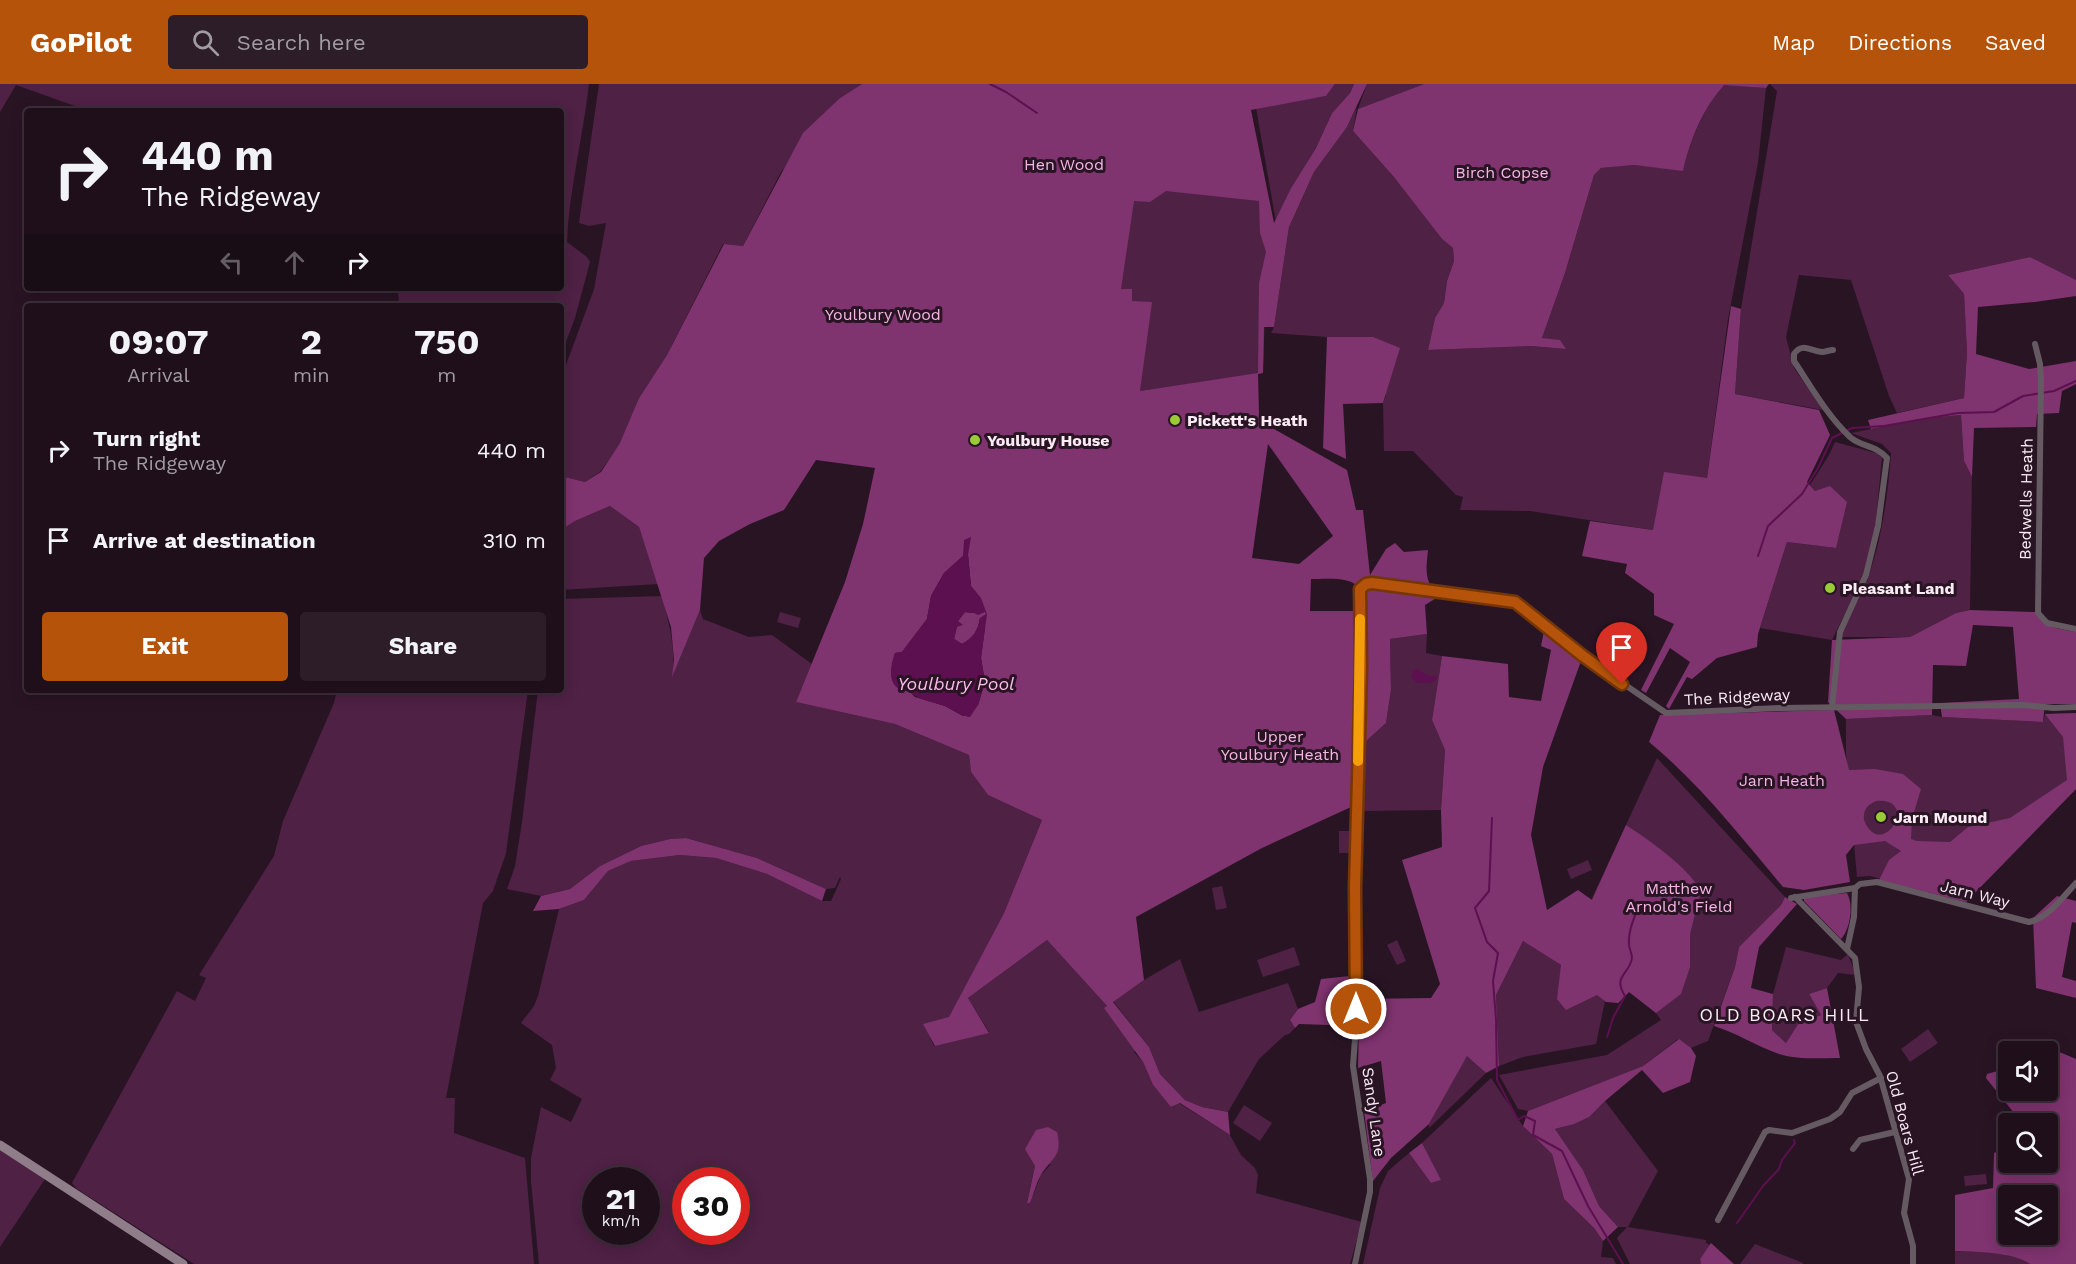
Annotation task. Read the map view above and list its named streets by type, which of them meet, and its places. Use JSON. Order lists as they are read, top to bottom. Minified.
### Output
{"streets":{"street":["Bedwells Heath","The Ridgeway","Jarn Way","Sandy Lane","Old Boars Hill"]},"crossings":[["The Ridgeway","Sandy Lane"]],"districts":["OLD BOARS HILL"],"water":["Youlbury Pool"],"parks":["Hen Wood","Birch Copse","Youlbury Wood","Upper Youlbury Heath","Jarn Heath","Matthew Arnold's Field"],"places":["Pickett's Heath","Youlbury House","Pleasant Land","Jarn Mound"],"page":{"header":"GoPilot","search":"Search here","nav":["Map","Directions","Saved"],"turn":["440 m","The Ridgeway"],"eta":["09:07","Arrival","2","min","750","m"],"list":[{"name":"Turn right","note":"The Ridgeway","value":"440 m"},{"name":"Arrive at destination","value":"310 m"}],"buttons":["Exit","Share"],"speed":"21 km/h","limit":"30"}}
